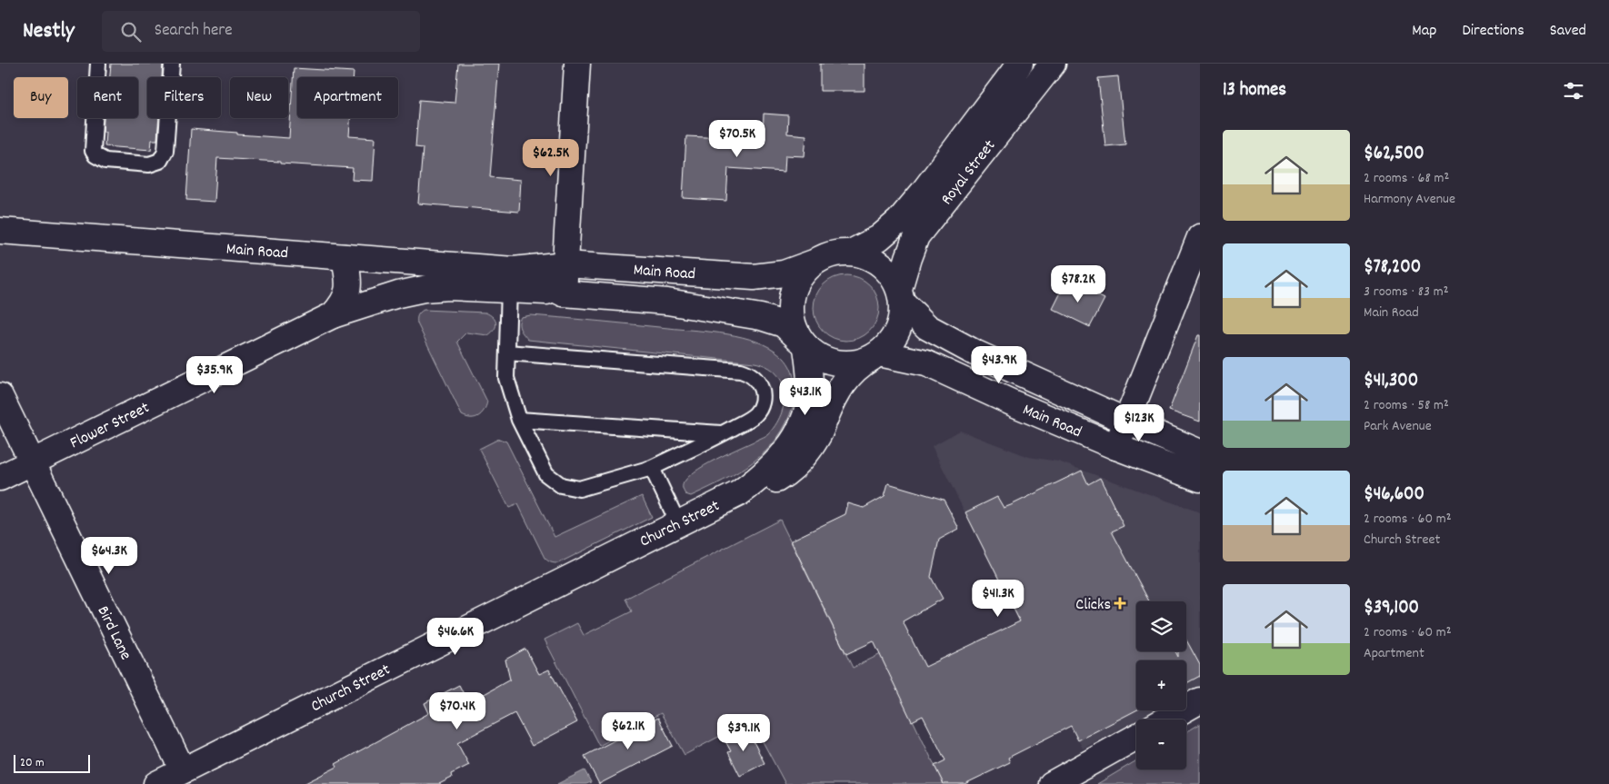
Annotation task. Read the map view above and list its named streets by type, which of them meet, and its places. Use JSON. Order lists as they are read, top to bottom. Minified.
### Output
{"streets":{"main road":["Royal Street","Main Road","Flower Street","Church Street","Bird Lane"]},"crossings":[["Royal Street","Main Road"],["Royal Street","Church Street"],["Main Road","Flower Street"],["Main Road","Church Street"],["Flower Street","Bird Lane"],["Church Street","Bird Lane"]],"places":{"health":["Clicks"]},"scale_bar":"20 m","page":{"header":"Nestly","search":"Search here","nav":["Map","Directions","Saved"],"heading":"13 homes","chip":["Buy","Rent","Filters","New","Apartment"],"list":[{"name":"$62,500","note":"2 rooms · 68 m² · Harmony Avenue"},{"name":"$78,200","note":"3 rooms · 83 m² · Main Road"},{"name":"$41,300","note":"2 rooms · 58 m² · Park Avenue"},{"name":"$46,600","note":"2 rooms · 60 m² · Church Street"},{"name":"$39,100","note":"2 rooms · 60 m² · Apartment"}],"price":["$70.5K","$62.5K","$78.2K","$43.9K","$35.9K","$43.1K","$123K","$64.3K","$41.3K","$46.6K","$70.4K","$62.1K","$39.1K"],"map_buttons":["+","−"],"scale":"20 m"}}
